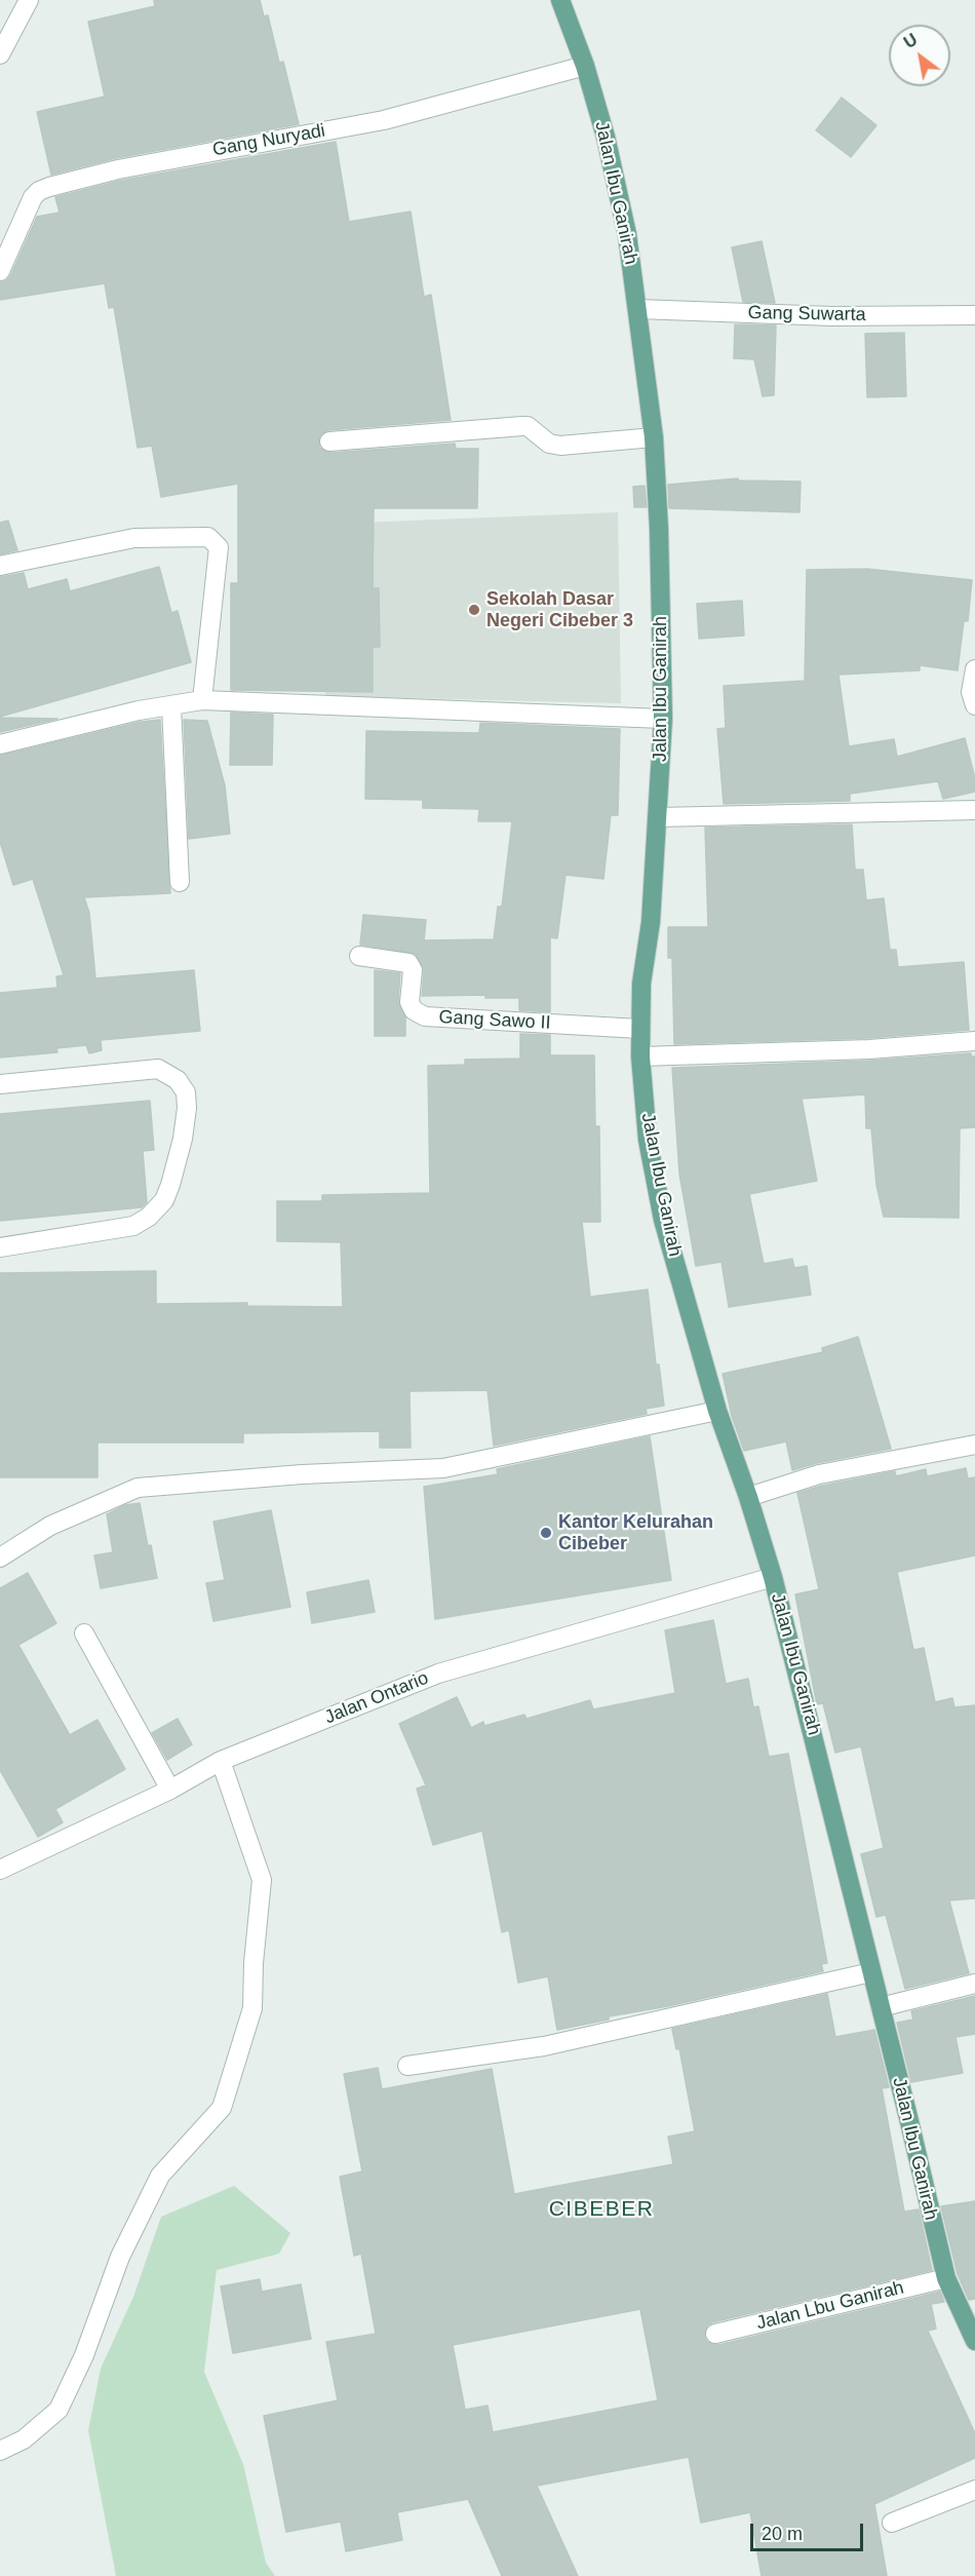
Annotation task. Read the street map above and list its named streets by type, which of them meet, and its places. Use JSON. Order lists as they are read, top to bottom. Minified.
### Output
{"streets":{"main road":["Jalan Ibu Ganirah"],"street":["Gang Nuryadi","Gang Suwarta","Gang Sawo II","Jalan Ontario","Jalan Lbu Ganirah"]},"crossings":[["Gang Nuryadi","Jalan Ibu Ganirah"],["Jalan Ibu Ganirah","Gang Suwarta"],["Jalan Ibu Ganirah","Gang Sawo II"],["Jalan Ibu Ganirah","Jalan Ontario"],["Jalan Ibu Ganirah","Jalan Lbu Ganirah"]],"districts":["CIBEBER"],"places":["Sekolah Dasar Negeri Cibeber 3","Kantor Kelurahan Cibeber"],"scale_bar":"20 m","north":"top left"}
